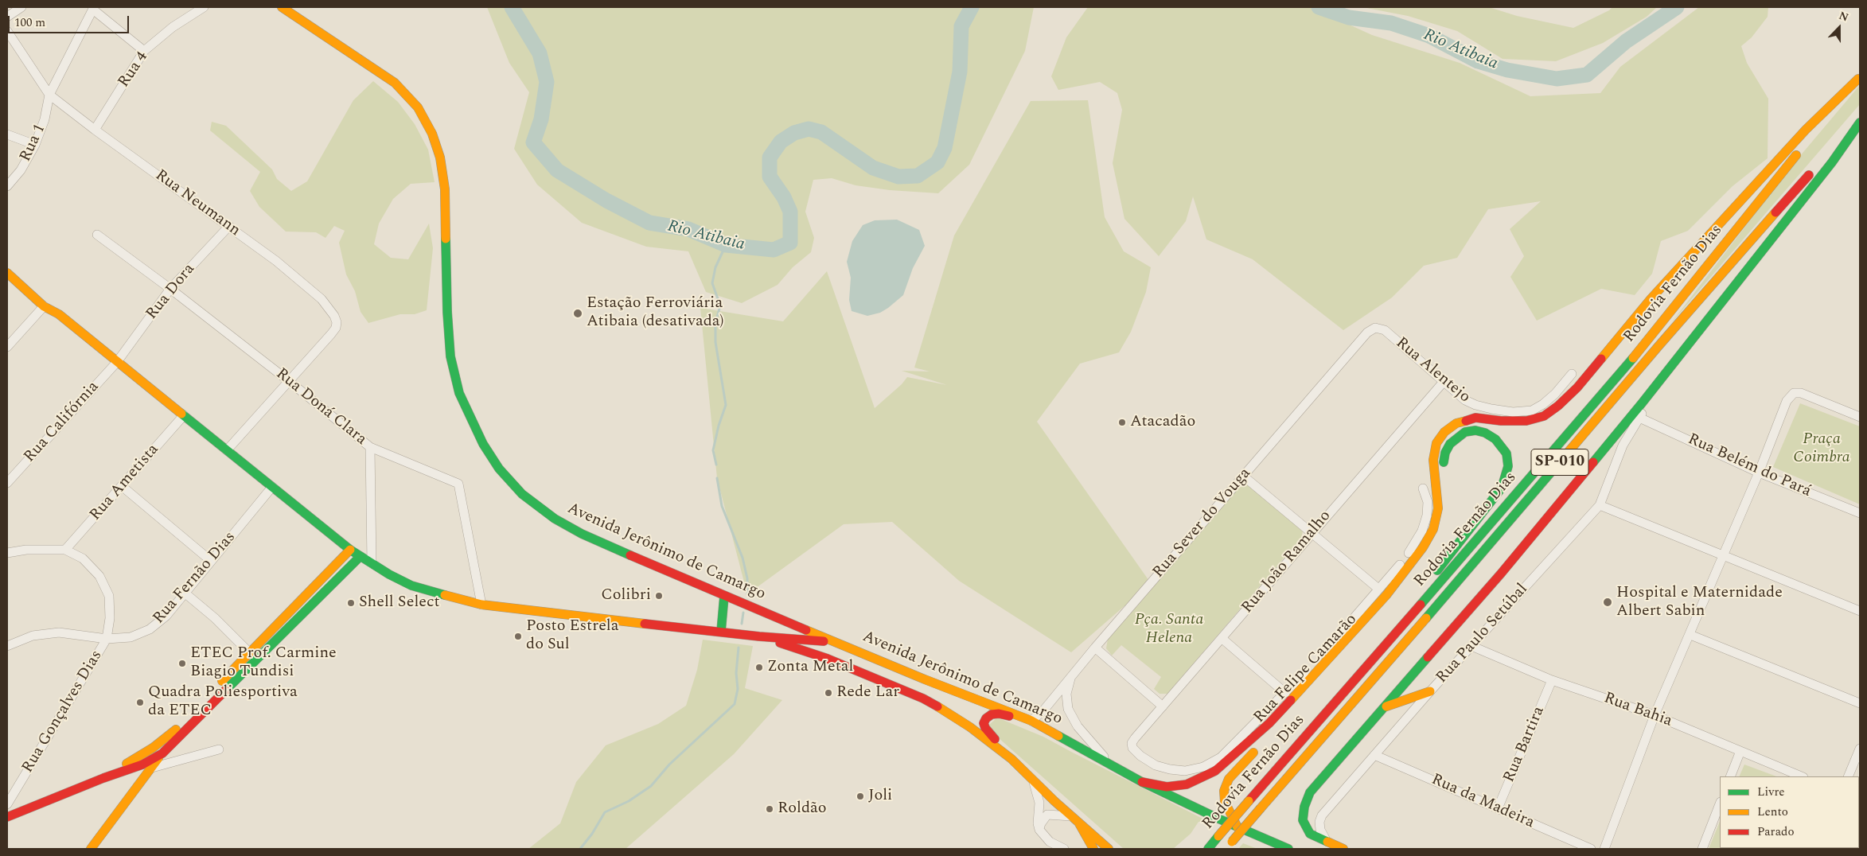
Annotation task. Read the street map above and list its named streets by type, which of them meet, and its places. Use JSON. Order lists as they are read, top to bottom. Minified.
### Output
{"streets":{"main road":["Rodovia Fernão Dias","SP-010","Avenida Jerônimo de Camargo"],"street":["Rua 4","Rua 1","Rua Neumann","Rua Dora","Rua Alentejo","Rua Doná Clara","Rua Califórnia","Rua Belém do Pará","Rua Ametista","Rua Sever do Vouga","Rua João Ramalho","Rua Fernão Dias","Rua Paulo Setúbal","Rua Felipe Camarão","Rua Bahia","Rua Gonçalves Dias","Rua Bartira","Rua da Madeira"]},"crossings":[["Rua 4","Rua Neumann"],["Rua 1","Rua Neumann"],["Rua Neumann","Rua Dora"],["Rua Neumann","Rua Doná Clara"],["Rua Dora","Rua Doná Clara"],["Rua Dora","Rua Califórnia"],["Rua Alentejo","Rua Sever do Vouga"],["Rua Alentejo","Rua João Ramalho"],["Rua Belém do Pará","Rua Paulo Setúbal"],["Rua Sever do Vouga","Avenida Jerônimo de Camargo"],["Rua João Ramalho","Rua Felipe Camarão"],["Rua Fernão Dias","Rua Gonçalves Dias"],["Rua Paulo Setúbal","Rua Bahia"],["Rua Paulo Setúbal","Rua da Madeira"],["Rua Bahia","Rua Bartira"],["Rua Bartira","Rua da Madeira"]],"water":["Rio Atibaia"],"parks":["Praça Coimbra","Pça. Santa Helena"],"places":["Estação Ferroviária Atibaia (desativada)","Atacadão","Colibri","Hospital e Maternidade Albert Sabin","Shell Select","Posto Estrela do Sul","ETEC Prof. Carmine Biagio Tundisi","Zonta Metal","Rede Lar","Quadra Poliesportiva da ETEC","Joli","Roldão"],"legend":["Livre","Lento","Parado"],"scale_bar":"100 m","north":"top"}
